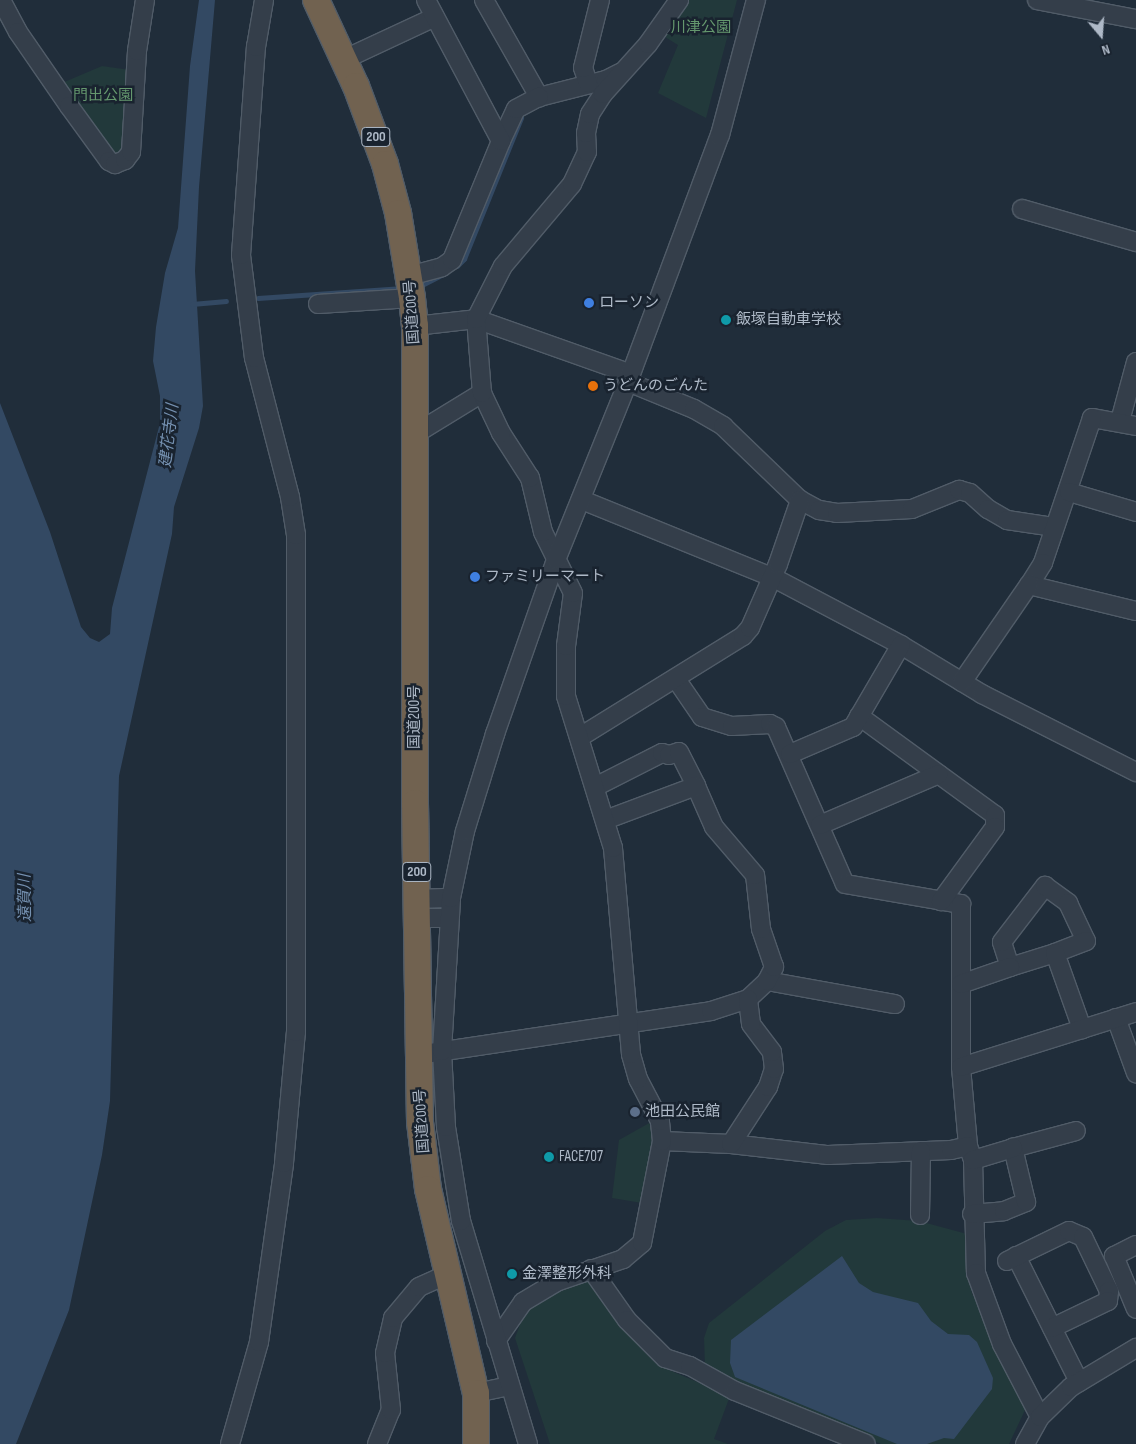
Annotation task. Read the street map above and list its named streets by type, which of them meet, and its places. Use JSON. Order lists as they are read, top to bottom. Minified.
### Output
{"streets":{"highway":["200","国道200号"]},"water":["建花寺川","遠賀川"],"parks":["川津公園","門出公園"],"places":["ローソン","飯塚自動車学校","うどんのごんた","ファミリーマート","池田公民館","FACE707","金澤整形外科"],"north":"bottom"}
